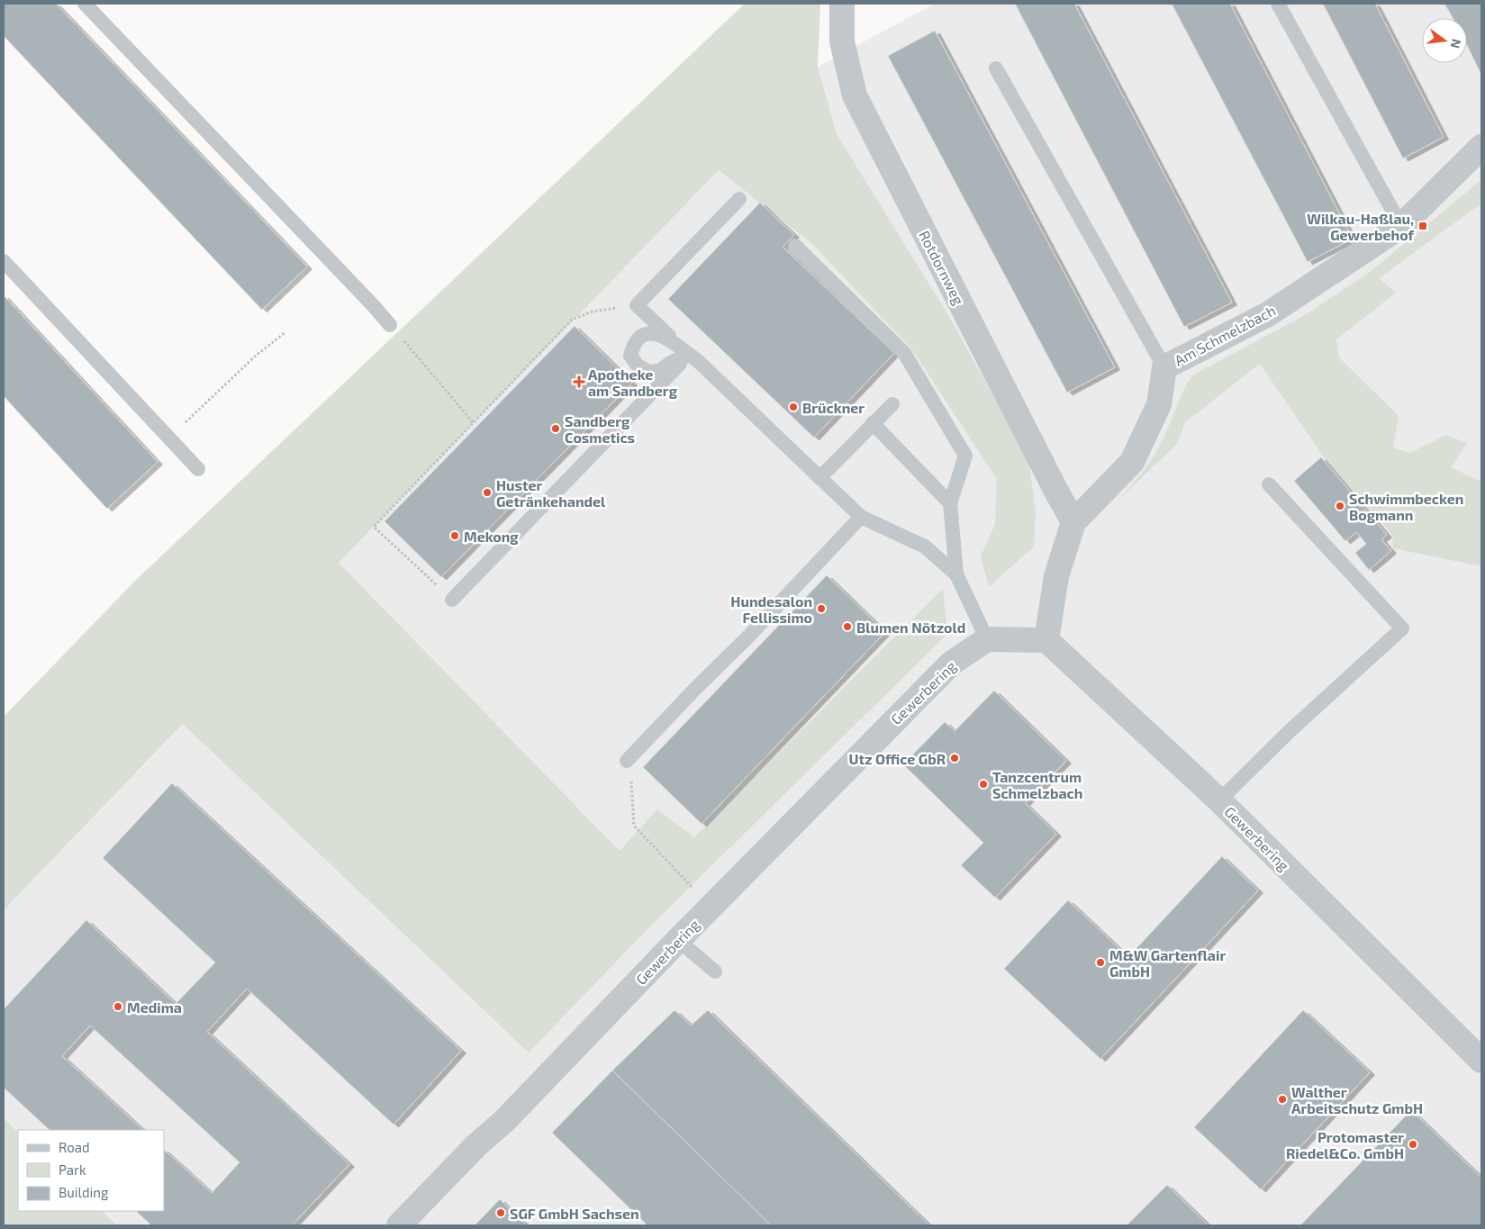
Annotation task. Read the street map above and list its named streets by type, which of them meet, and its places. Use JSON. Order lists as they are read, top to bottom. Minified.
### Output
{"streets":{"street":["Rotdornweg","Am Schmelzbach","Gewerbering"]},"crossings":[["Rotdornweg","Am Schmelzbach"],["Am Schmelzbach","Gewerbering"]],"places":{"transit":["Wilkau-Haßlau, Gewerbehof"],"health":["Apotheke am Sandberg"],"other":["Brückner","Sandberg Cosmetics","Huster Getränkehandel","Schwimmbecken Bogmann","Mekong","Hundesalon Fellissimo","Blumen Nötzold","Utz Office GbR","Tanzcentrum Schmelzbach","M&W Gartenflair GmbH","Medima","Walther Arbeitschutz GmbH","Protomaster Riedel&Co. GmbH","SGF GmbH Sachsen"]},"legend":["Road","Park","Building"],"north":"right"}
